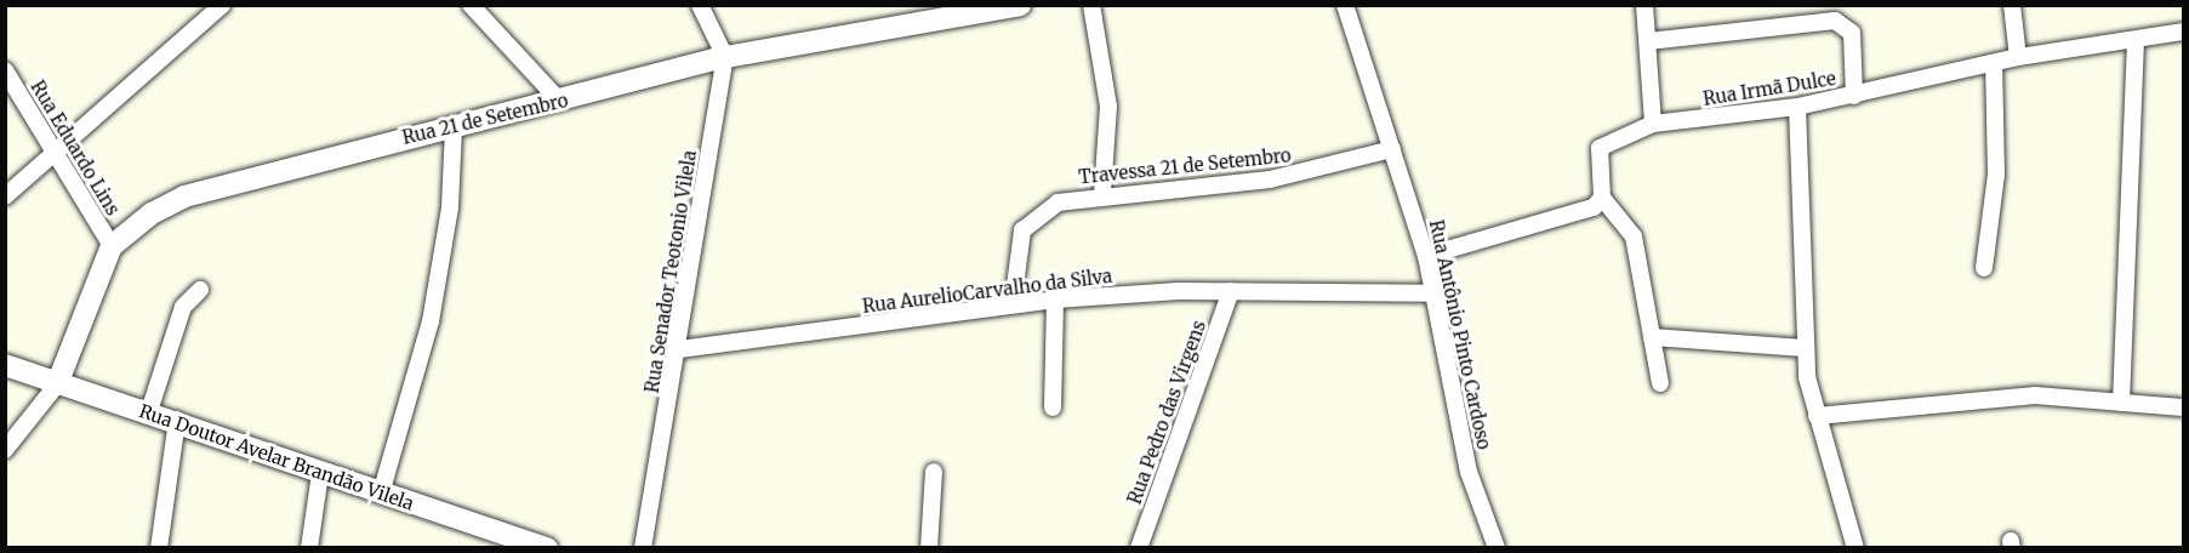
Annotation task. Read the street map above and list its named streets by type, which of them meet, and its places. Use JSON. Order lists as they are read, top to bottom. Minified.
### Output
{"streets":{"street":["Rua Irmã Dulce","Rua 21 de Setembro","Rua Eduardo Lins","Travessa 21 de Setembro","Rua Senador Teotonio Vilela","Rua AurelioCarvalho da Silva","Rua Antônio Pinto Cardoso","Rua Pedro das Virgens","Rua Doutor Avelar Brandão Vilela"]},"crossings":[["Rua 21 de Setembro","Rua Eduardo Lins"],["Rua 21 de Setembro","Rua Senador Teotonio Vilela"],["Rua 21 de Setembro","Rua Doutor Avelar Brandão Vilela"],["Travessa 21 de Setembro","Rua AurelioCarvalho da Silva"],["Travessa 21 de Setembro","Rua Antônio Pinto Cardoso"],["Rua Senador Teotonio Vilela","Rua AurelioCarvalho da Silva"],["Rua AurelioCarvalho da Silva","Rua Antônio Pinto Cardoso"],["Rua AurelioCarvalho da Silva","Rua Pedro das Virgens"]]}
